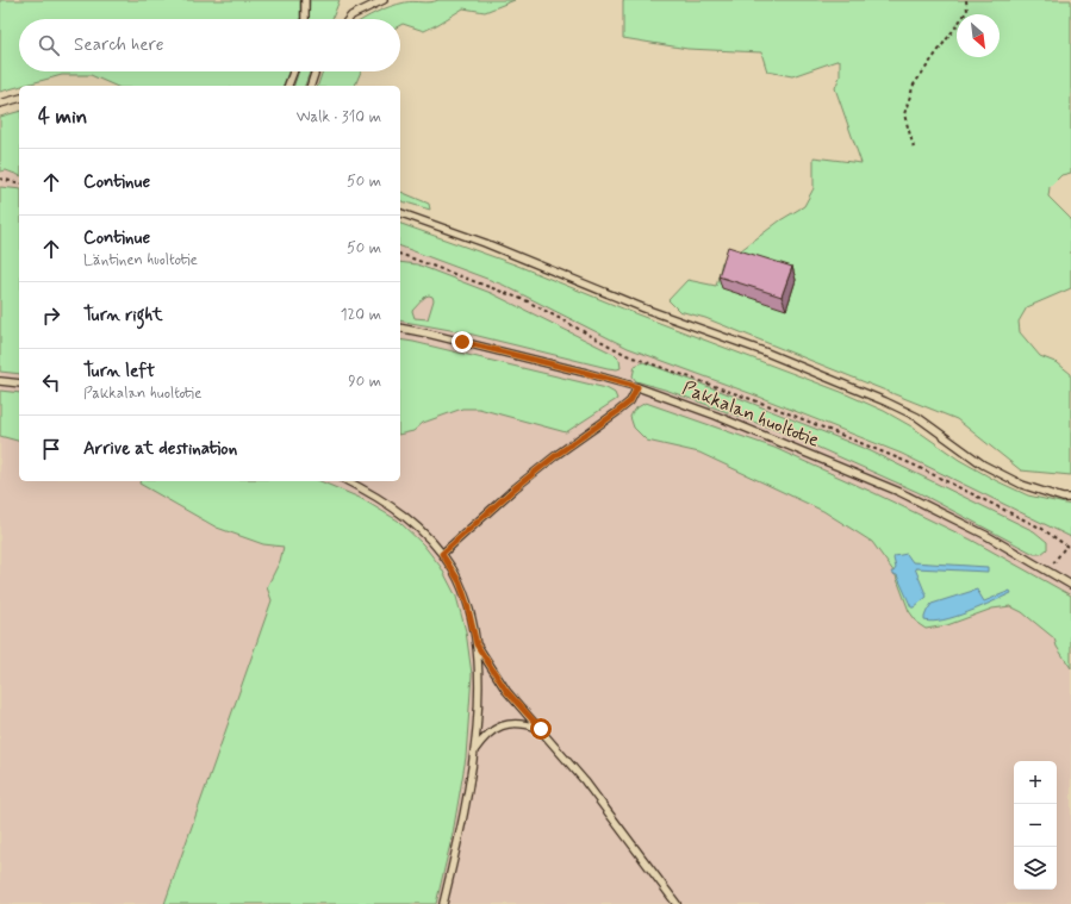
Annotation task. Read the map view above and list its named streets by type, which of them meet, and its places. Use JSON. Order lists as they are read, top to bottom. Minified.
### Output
{"streets":{"lane":["Pakkalan huoltotie"]},"north":"bottom right","page":{"search":"Search here","heading":["4 min","Walk · 310 m"],"list":[["Continue","50 m"],["Continue","Läntinen huoltotie","50 m"],["Turn right","120 m"],["Turn left","Pakkalan huoltotie","90 m"],"Arrive at destination"],"map_buttons":["+","−"]}}
